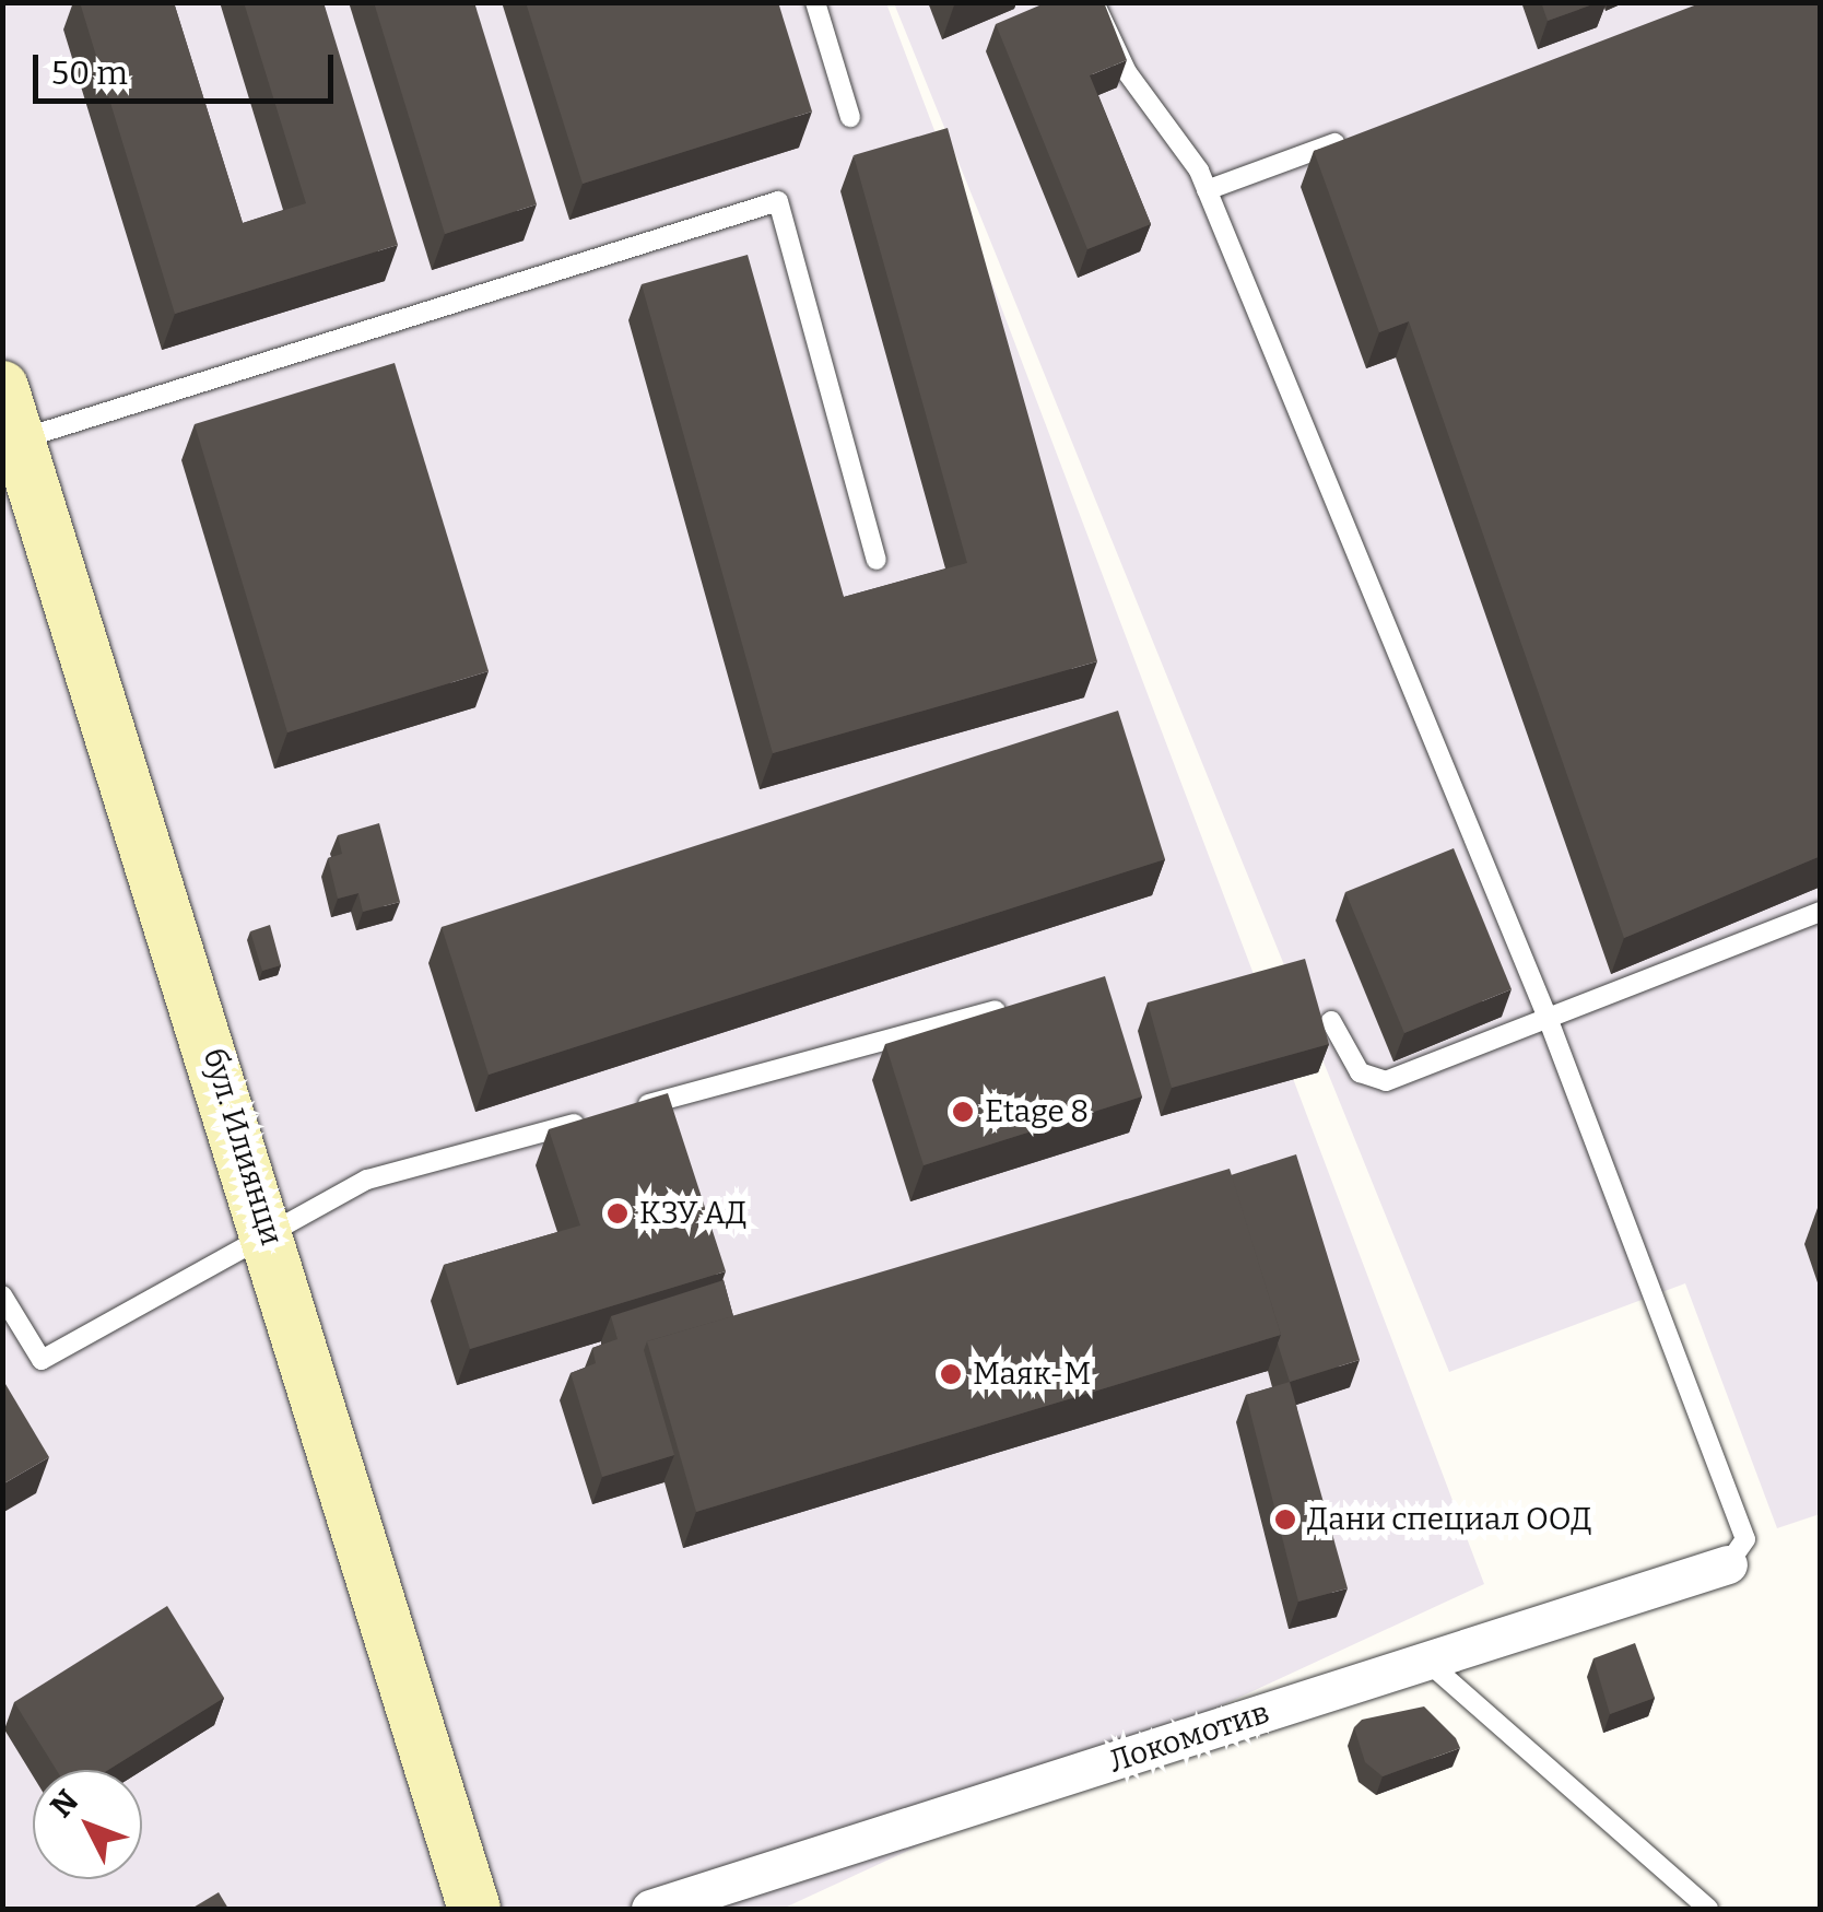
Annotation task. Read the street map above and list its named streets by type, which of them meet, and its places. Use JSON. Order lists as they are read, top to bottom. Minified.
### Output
{"streets":{"street":["бул. Илиянци","Локомотив"]},"places":["Etage 8","КЗУ АД","Маяк-М","Дани специал ООД"],"scale_bar":"50 m","north":"top left"}
